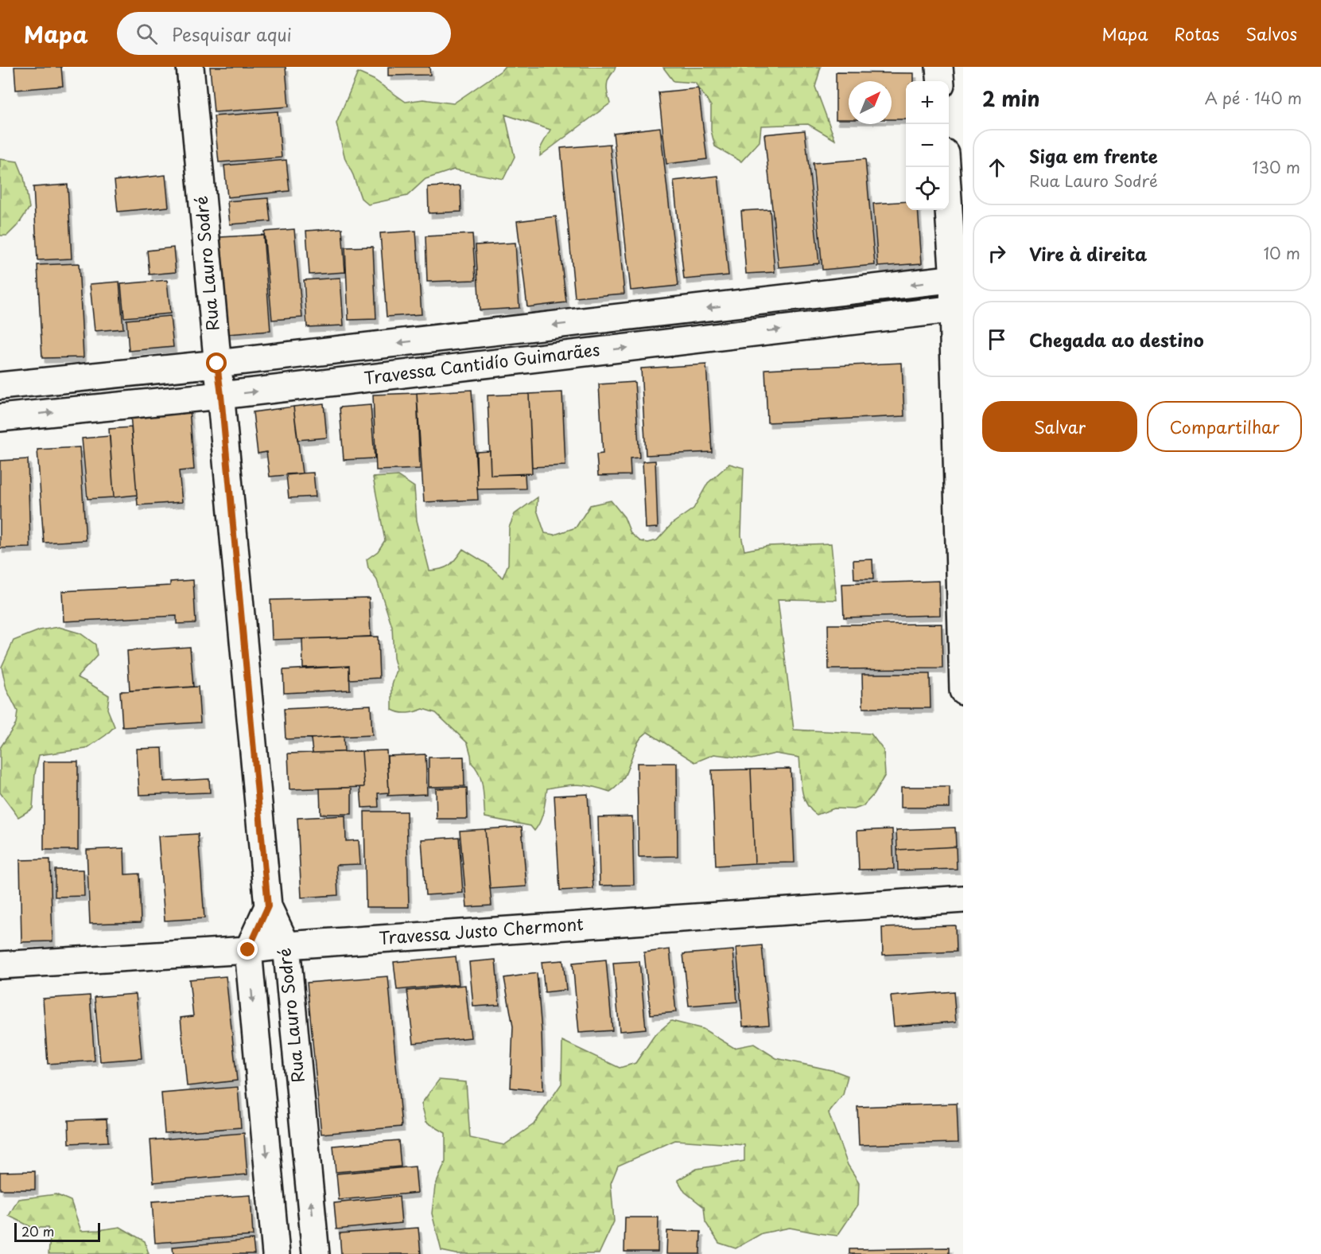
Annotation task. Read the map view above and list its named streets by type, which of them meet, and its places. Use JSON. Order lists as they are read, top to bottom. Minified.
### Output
{"streets":{"street":["Rua Lauro Sodré","Travessa Cantidío Guimarães","Travessa Justo Chermont"]},"crossings":[["Rua Lauro Sodré","Travessa Cantidío Guimarães"],["Rua Lauro Sodré","Travessa Justo Chermont"]],"scale_bar":"20 m","north":"top right","page":{"header":"Mapa","search":"Pesquisar aqui","nav":["Mapa","Rotas","Salvos"],"heading":["2 min","A pé · 140 m"],"map_buttons":["+","−"],"list":[["Siga em frente","Rua Lauro Sodré","130 m"],["Vire à direita","10 m"],"Chegada ao destino"],"buttons":["Salvar","Compartilhar"],"scale":"20 m"}}
